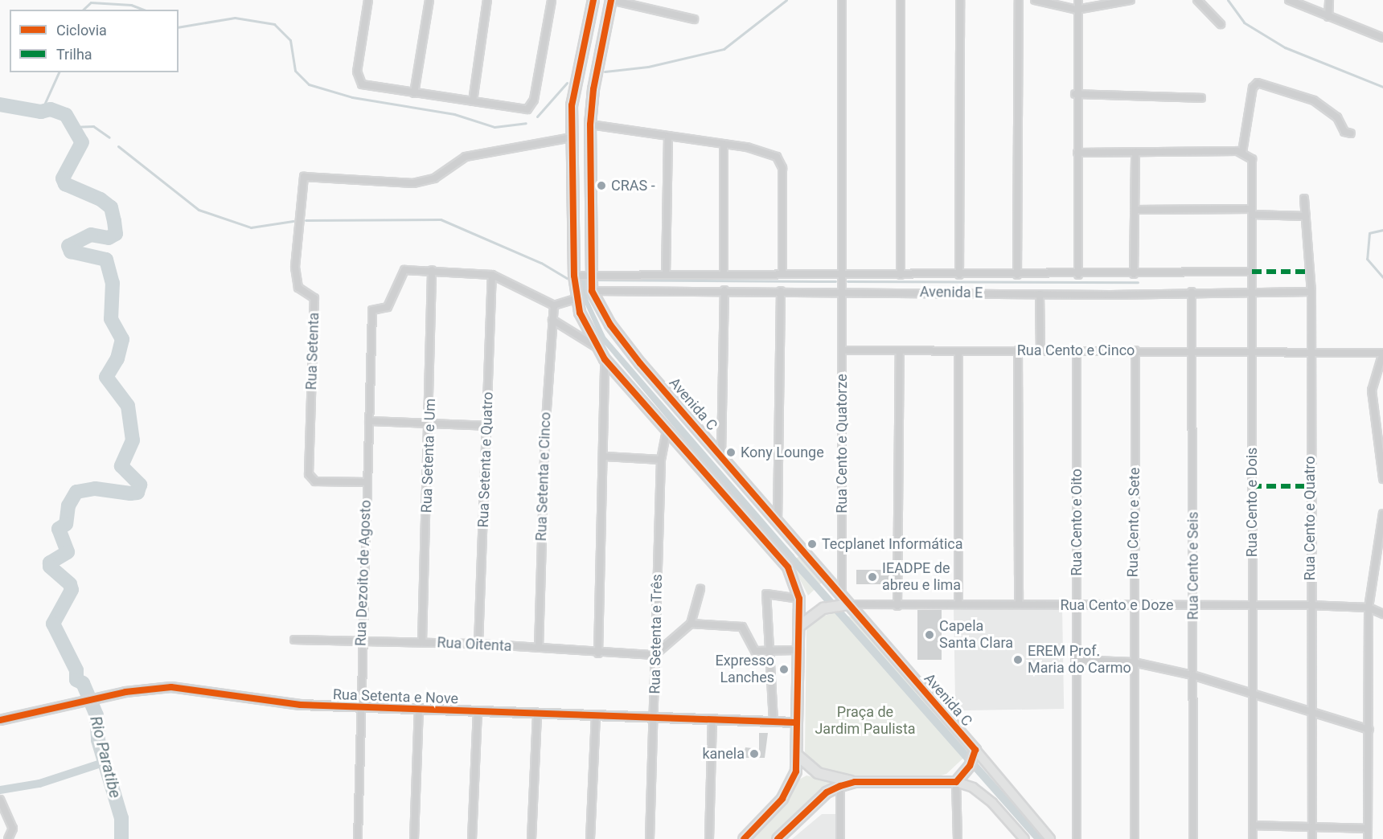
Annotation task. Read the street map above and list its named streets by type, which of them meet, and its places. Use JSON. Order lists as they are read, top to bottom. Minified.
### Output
{"streets":{"main road":["Avenida C"],"street":["Avenida E","Rua Cento e Cinco","Rua Setenta","Rua Cento e Quatorze","Rua Setenta e Um","Rua Setenta e Quatro","Rua Setenta e Cinco","Rua Cento e Dois","Rua Cento e Quatro","Rua Cento e Oito","Rua Cento e Sete","Rua Cento e Seis","Rua Dezoito de Agosto","Rua Cento e Doze","Rua Setenta e Três","Rua Oitenta","Rua Setenta e Nove"]},"crossings":[["Avenida E","Avenida C"],["Avenida E","Rua Cento e Quatorze"],["Avenida E","Rua Cento e Dois"],["Avenida E","Rua Cento e Quatro"],["Avenida E","Rua Cento e Seis"],["Rua Cento e Cinco","Rua Cento e Quatorze"],["Rua Cento e Cinco","Rua Cento e Dois"],["Rua Cento e Cinco","Rua Cento e Quatro"],["Rua Cento e Cinco","Rua Cento e Oito"],["Rua Cento e Cinco","Rua Cento e Sete"],["Rua Cento e Cinco","Rua Cento e Seis"],["Rua Setenta","Rua Dezoito de Agosto"],["Avenida C","Rua Cento e Quatorze"],["Avenida C","Rua Cento e Doze"],["Rua Cento e Quatorze","Rua Cento e Doze"],["Rua Setenta e Um","Rua Dezoito de Agosto"],["Rua Setenta e Um","Rua Oitenta"],["Rua Setenta e Quatro","Rua Oitenta"],["Rua Setenta e Cinco","Rua Oitenta"],["Rua Cento e Dois","Rua Cento e Doze"],["Rua Cento e Quatro","Rua Cento e Doze"],["Rua Cento e Oito","Rua Cento e Doze"],["Rua Cento e Sete","Rua Cento e Doze"],["Rua Cento e Seis","Rua Cento e Doze"],["Rua Dezoito de Agosto","Rua Oitenta"],["Rua Dezoito de Agosto","Rua Setenta e Nove"],["Rua Setenta e Três","Rua Oitenta"],["Rua Setenta e Três","Rua Setenta e Nove"]],"water":["Rio Paratibe"],"parks":["Praça de Jardim Paulista"],"places":["CRAS -","Kony Lounge","Tecplanet Informática","IEADPE de abreu e lima","Capela Santa Clara","EREM Prof. Maria do Carmo","Expresso Lanches","kanela"],"legend":["Ciclovia","Trilha"]}
